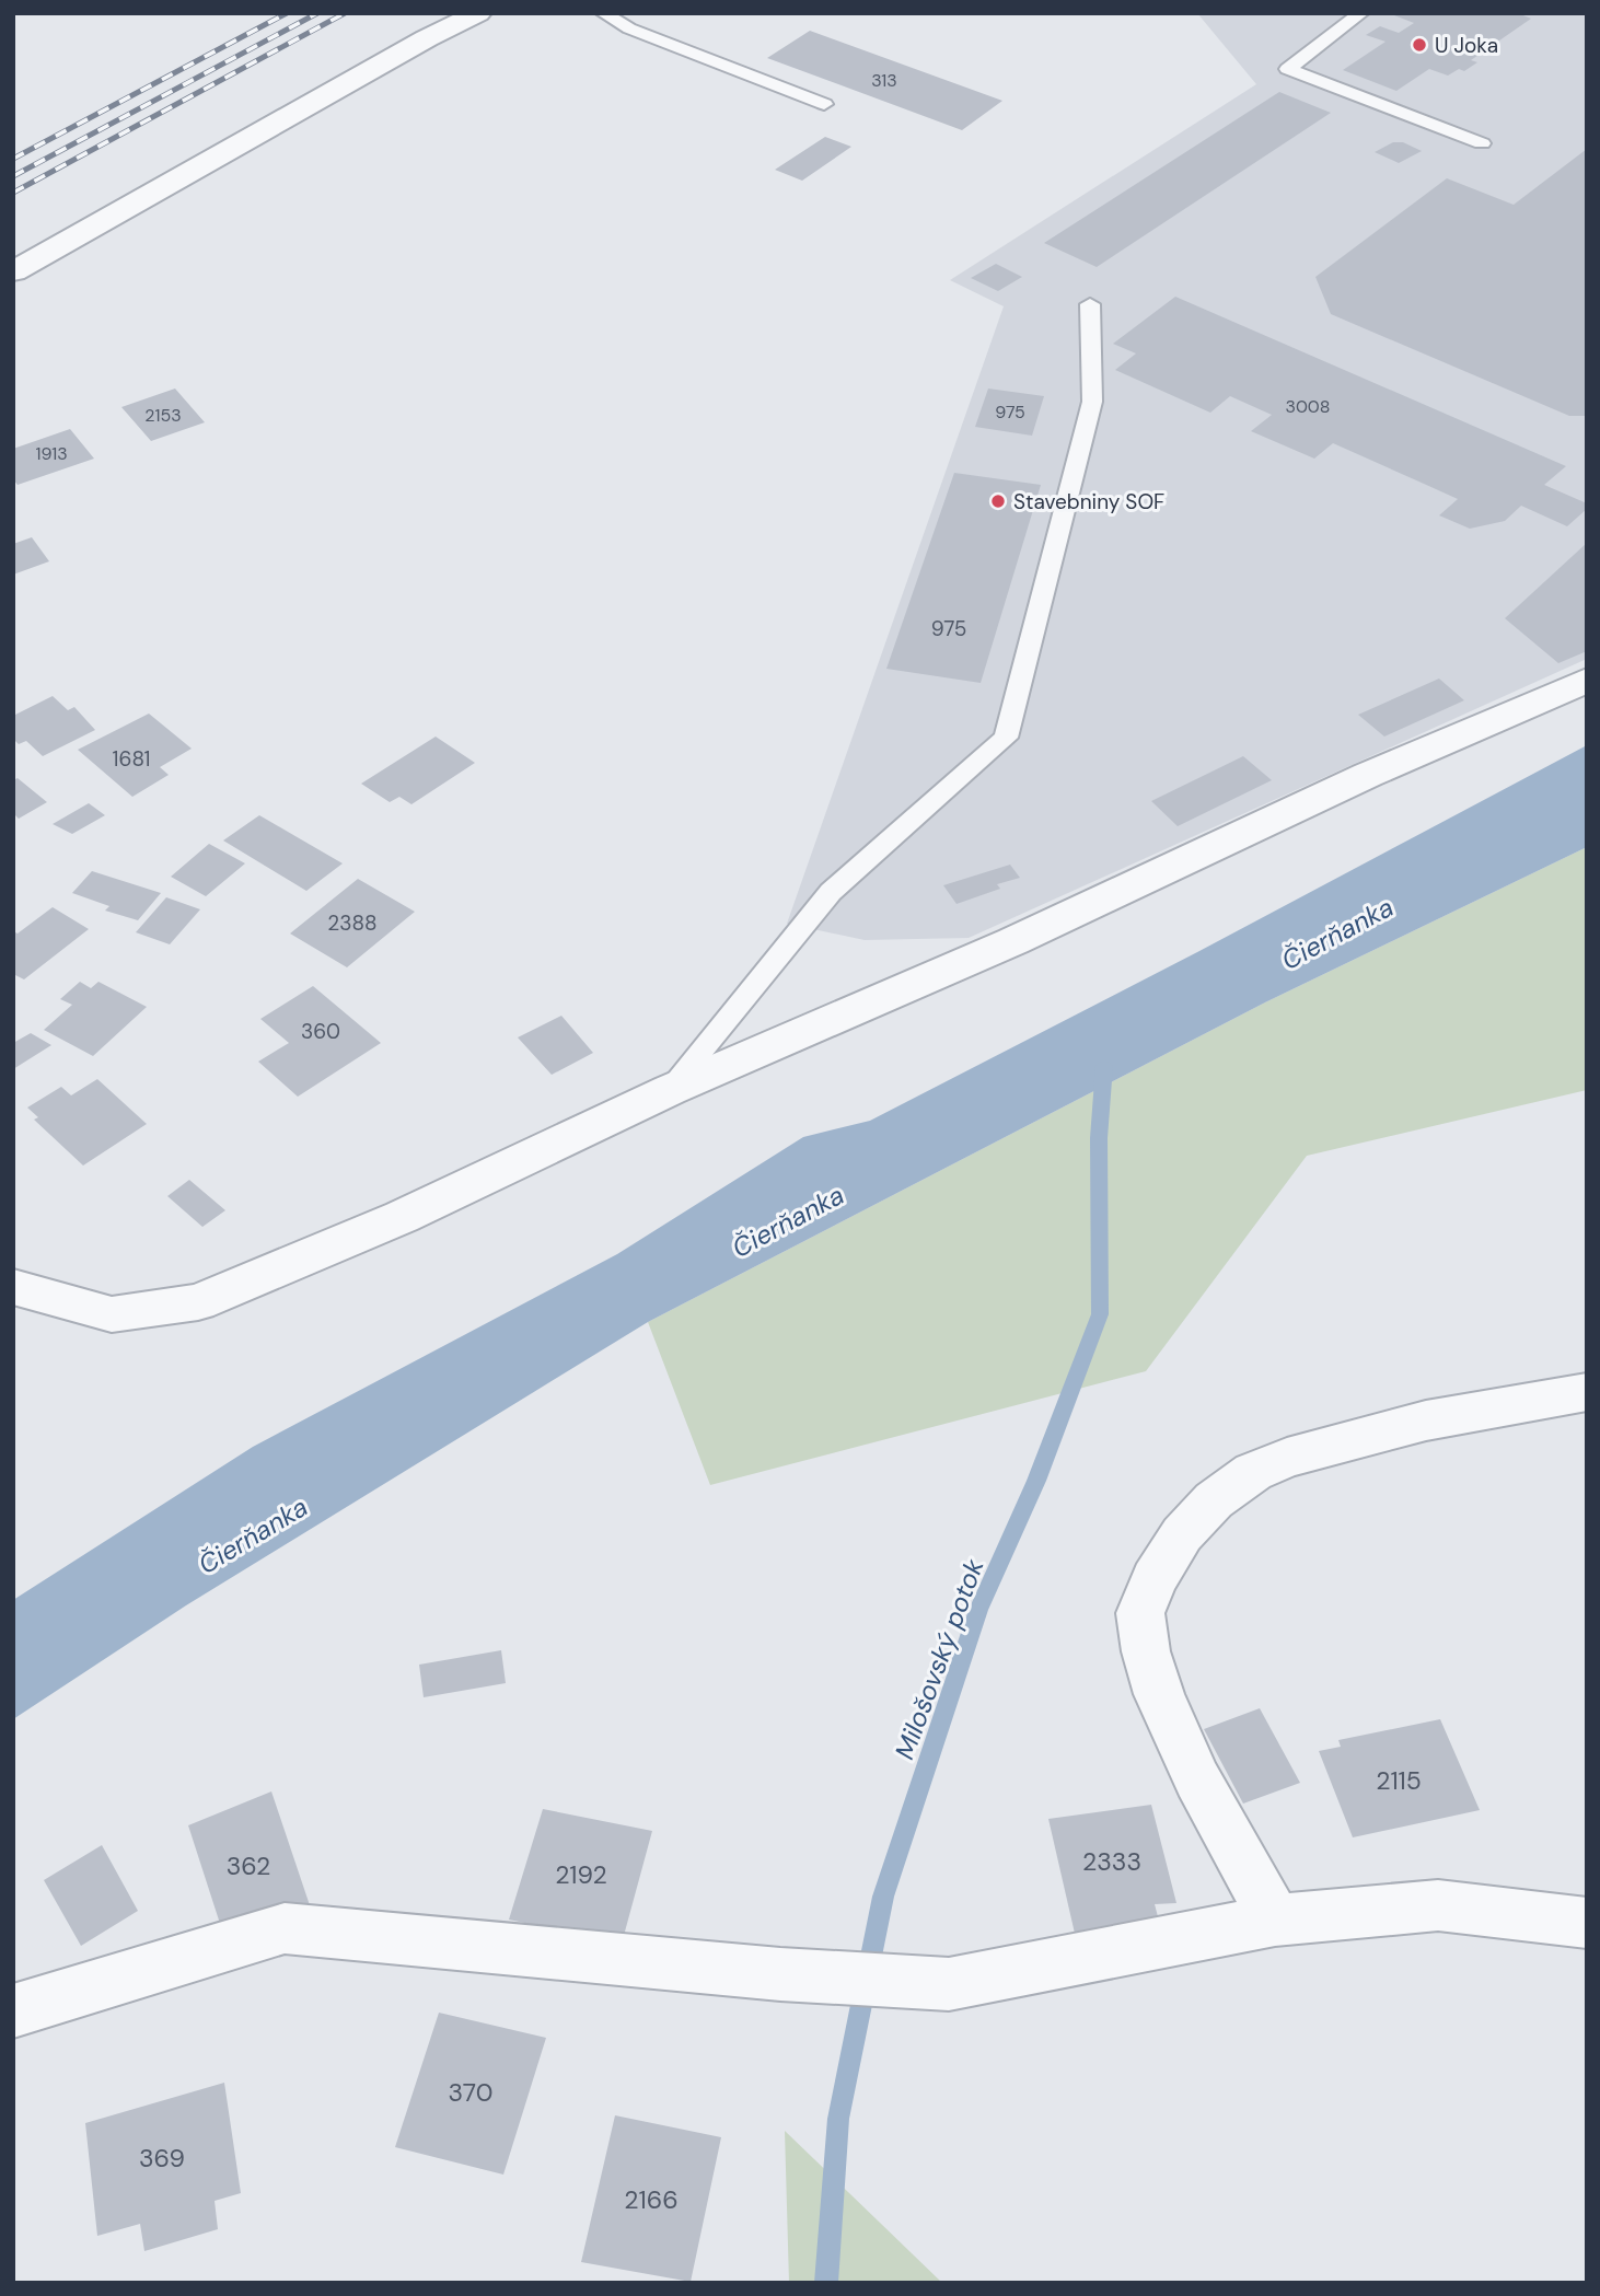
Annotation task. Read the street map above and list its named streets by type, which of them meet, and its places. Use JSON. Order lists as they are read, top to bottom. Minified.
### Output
{"water":["Čierňanka","Milošovský potok"],"places":["U Joka","Stavebniny SOF"],"house_numbers":["313","3008","975","2153","1913","975","1681","2388","360","2115","2333","362","2192","370","369","2166"]}
